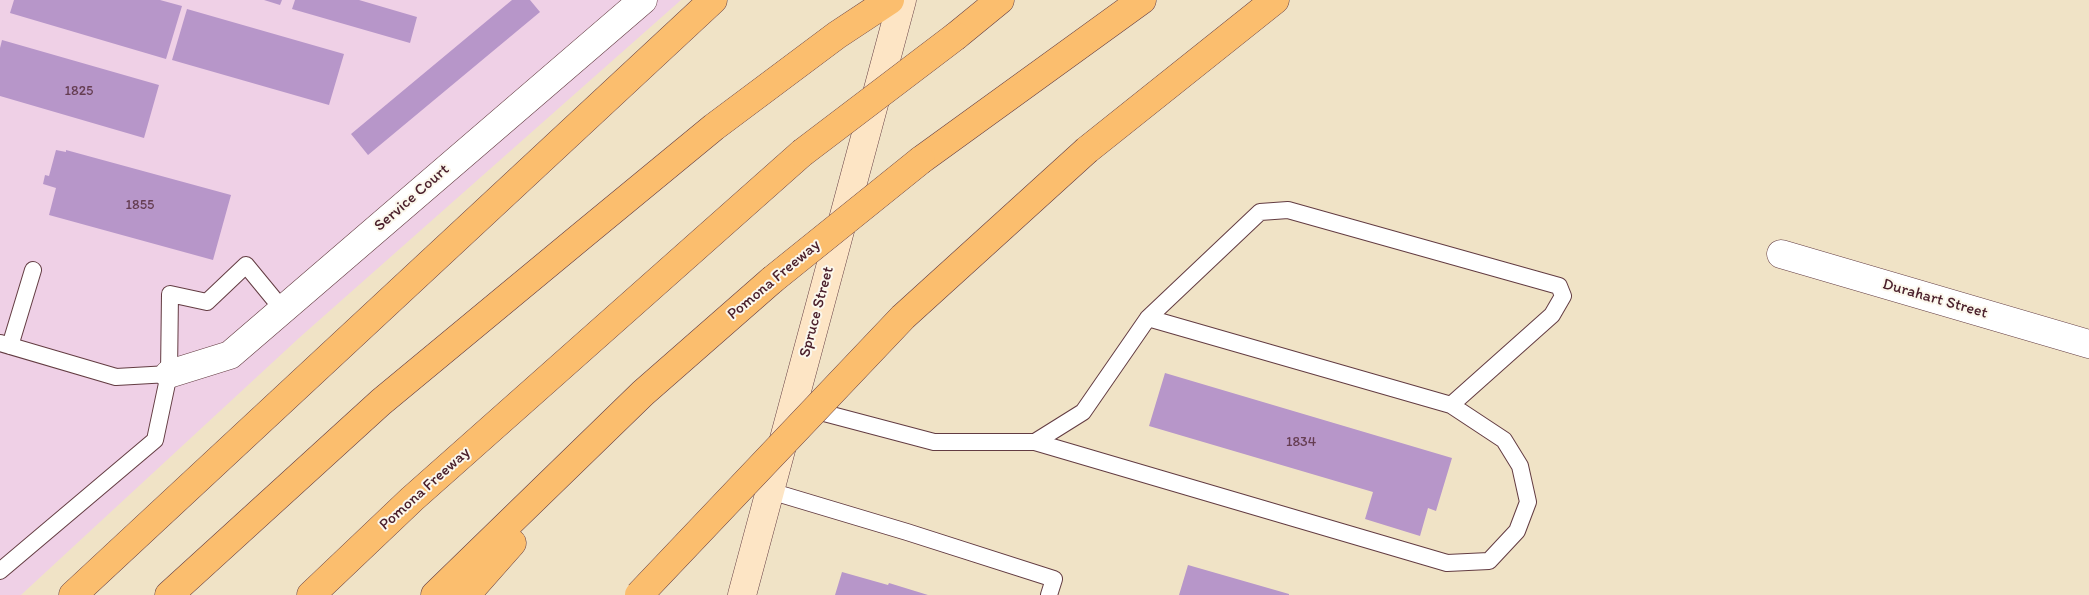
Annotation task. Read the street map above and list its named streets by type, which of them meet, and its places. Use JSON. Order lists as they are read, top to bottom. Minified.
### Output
{"streets":{"highway":["Pomona Freeway"],"main road":["Spruce Street"],"street":["Service Court","Durahart Street"]},"house_numbers":["1825","1855","1834"]}
